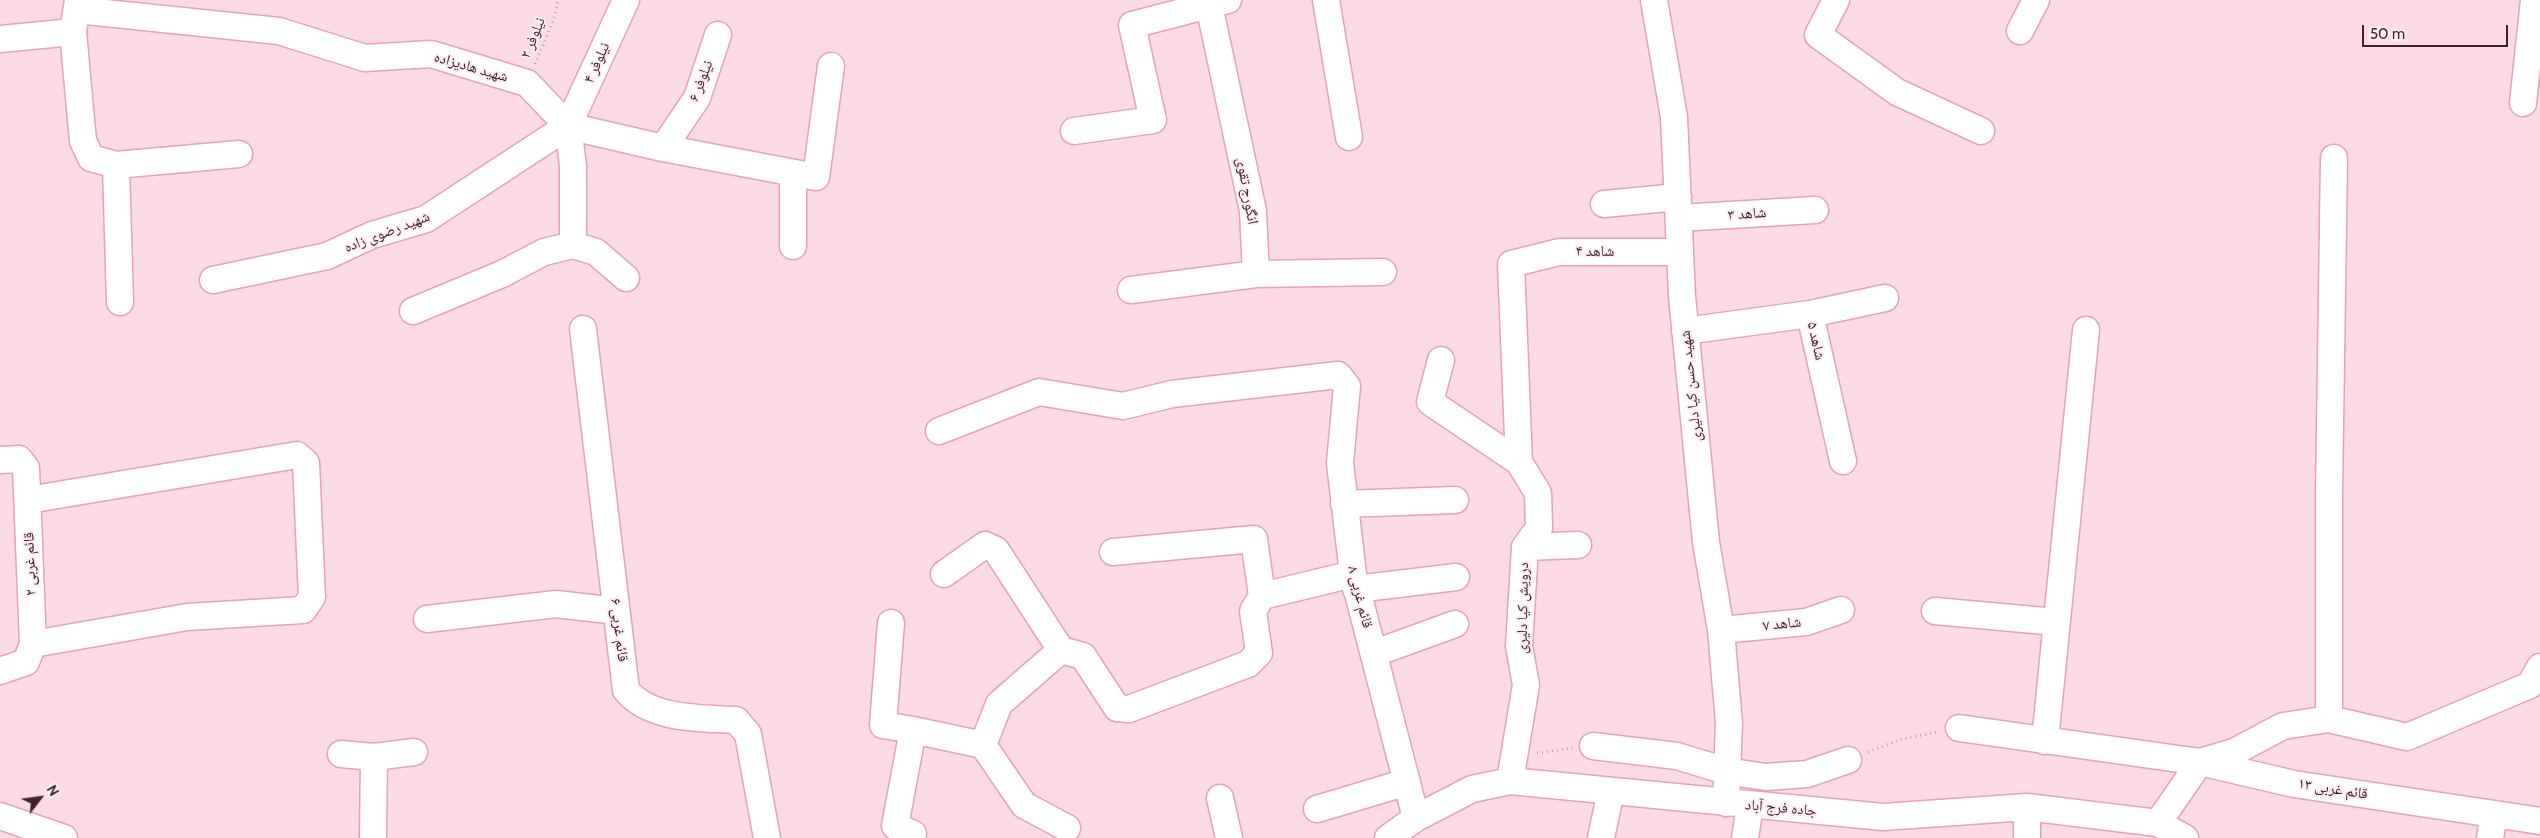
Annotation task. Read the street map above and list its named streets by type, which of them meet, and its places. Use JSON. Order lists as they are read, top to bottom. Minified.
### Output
{"streets":{"street":["نیلوفر ۴","شهید هادیزاده","نیلوفر ۶","انگورج تقوی","شاهد ۳","شهید رضوی زاده","شاهد ۴","شاهد ۵","شهید حسن کیا دلیری","قائم غربی ۲","قائم غربی ۸","درویش کیا دلیری","شاهد ۷","قائم غربی ۶","قائم غربی ۱۳","جاده فرج آباد"],"path":["نیلوفر ۲"]},"crossings":[["نیلوفر ۲","شهید هادیزاده"],["نیلوفر ۴","شهید هادیزاده"],["نیلوفر ۴","شهید رضوی زاده"],["شهید هادیزاده","شهید رضوی زاده"],["شاهد ۳","شهید حسن کیا دلیری"],["شاهد ۴","شهید حسن کیا دلیری"],["شاهد ۴","درویش کیا دلیری"],["شاهد ۵","شهید حسن کیا دلیری"],["شهید حسن کیا دلیری","شاهد ۷"],["شهید حسن کیا دلیری","جاده فرج آباد"],["قائم غربی ۸","جاده فرج آباد"],["درویش کیا دلیری","جاده فرج آباد"]],"scale_bar":"50 m","north":"top right"}
